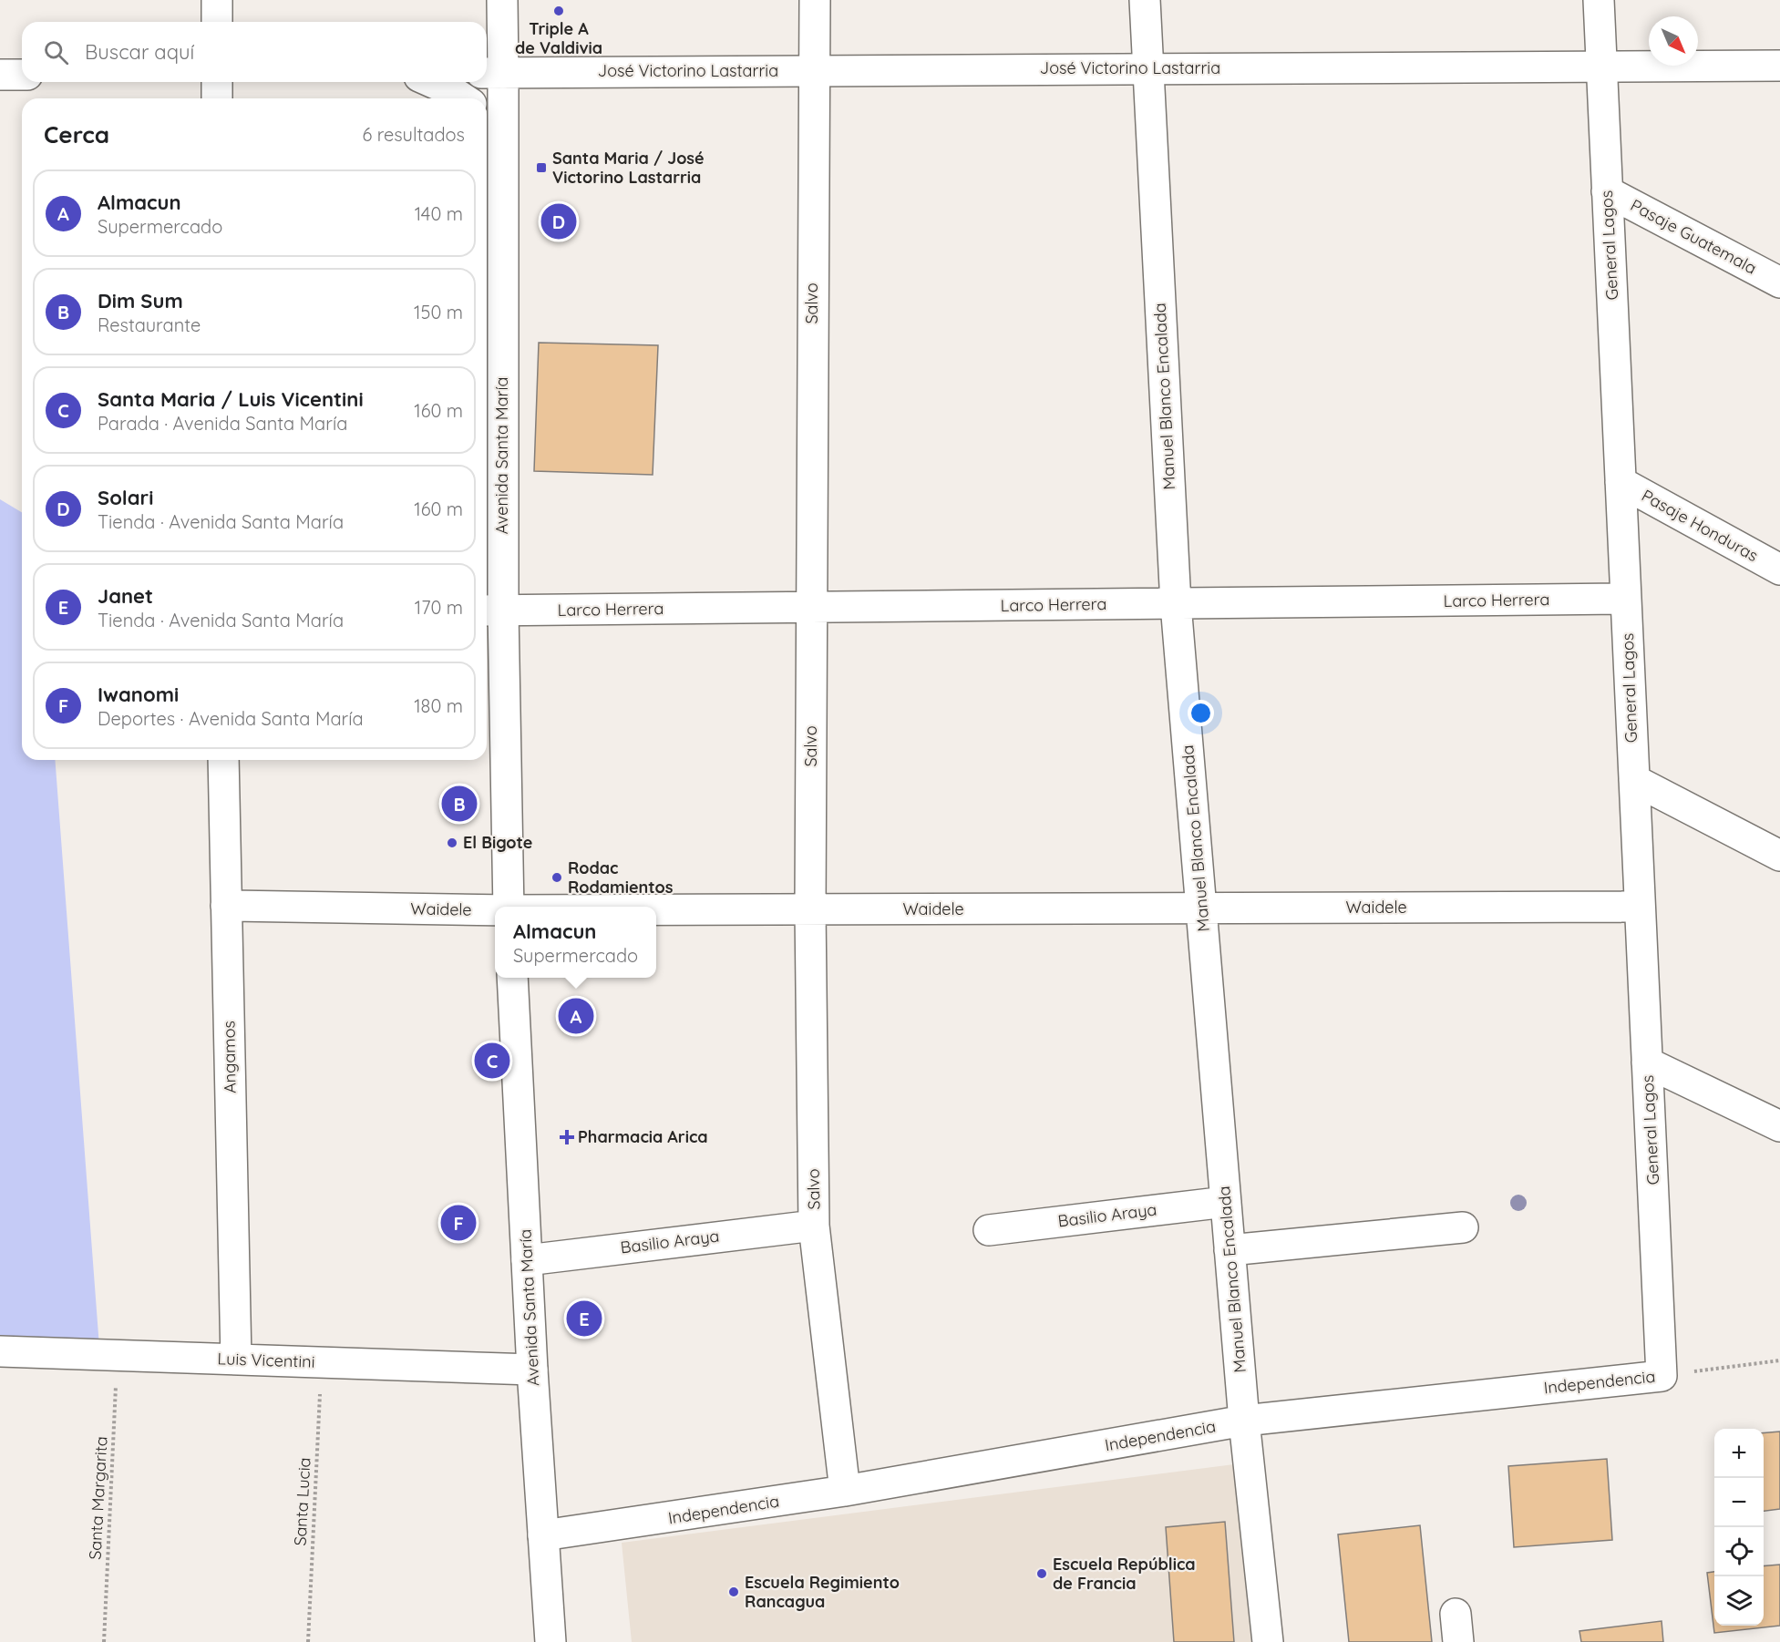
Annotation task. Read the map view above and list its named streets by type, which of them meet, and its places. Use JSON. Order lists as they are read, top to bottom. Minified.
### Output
{"streets":{"street":["José Victorino Lastarria","Pasaje Guatemala","General Lagos","Salvo","Manuel Blanco Encalada","Avenida Santa María","Pasaje Honduras","Larco Herrera","Waidele","Angamos","Basilio Araya","Luis Vicentini","Independencia"],"path":["Santa Margarita","Santa Lucia"]},"crossings":[["José Victorino Lastarria","General Lagos"],["José Victorino Lastarria","Salvo"],["José Victorino Lastarria","Manuel Blanco Encalada"],["José Victorino Lastarria","Avenida Santa María"],["Pasaje Guatemala","General Lagos"],["General Lagos","Pasaje Honduras"],["General Lagos","Larco Herrera"],["General Lagos","Waidele"],["General Lagos","Independencia"],["Salvo","Larco Herrera"],["Salvo","Waidele"],["Salvo","Basilio Araya"],["Salvo","Independencia"],["Manuel Blanco Encalada","Larco Herrera"],["Manuel Blanco Encalada","Waidele"],["Manuel Blanco Encalada","Basilio Araya"],["Manuel Blanco Encalada","Independencia"],["Avenida Santa María","Larco Herrera"],["Avenida Santa María","Basilio Araya"],["Avenida Santa María","Luis Vicentini"],["Avenida Santa María","Independencia"],["Waidele","Angamos"],["Angamos","Luis Vicentini"],["Luis Vicentini","Santa Margarita"],["Luis Vicentini","Santa Lucia"]],"places":{"other":["Triple A de Valdivia","El Bigote","Rodac Rodamientos","Escuela República de Francia","Escuela Regimiento Rancagua"],"transit":["Santa Maria / José Victorino Lastarria"],"health":["Pharmacia Arica"]},"north":"bottom right","page":{"search":"Buscar aquí","heading":["Cerca","6 resultados"],"list":[{"mark":"A","name":"Almacun","note":"Supermercado","value":"140 m"},{"mark":"B","name":"Dim Sum","note":"Restaurante","value":"150 m"},{"mark":"C","name":"Santa Maria / Luis Vicentini","note":"Parada · Avenida Santa María","value":"160 m"},{"mark":"D","name":"Solari","note":"Tienda · Avenida Santa María","value":"160 m"},{"mark":"E","name":"Janet","note":"Tienda · Avenida Santa María","value":"170 m"},{"mark":"F","name":"Iwanomi","note":"Deportes · Avenida Santa María","value":"180 m"}],"pins":["D","B","A","C","F","E"],"popup":["Almacun","Supermercado"],"map_buttons":["+","−"]}}
